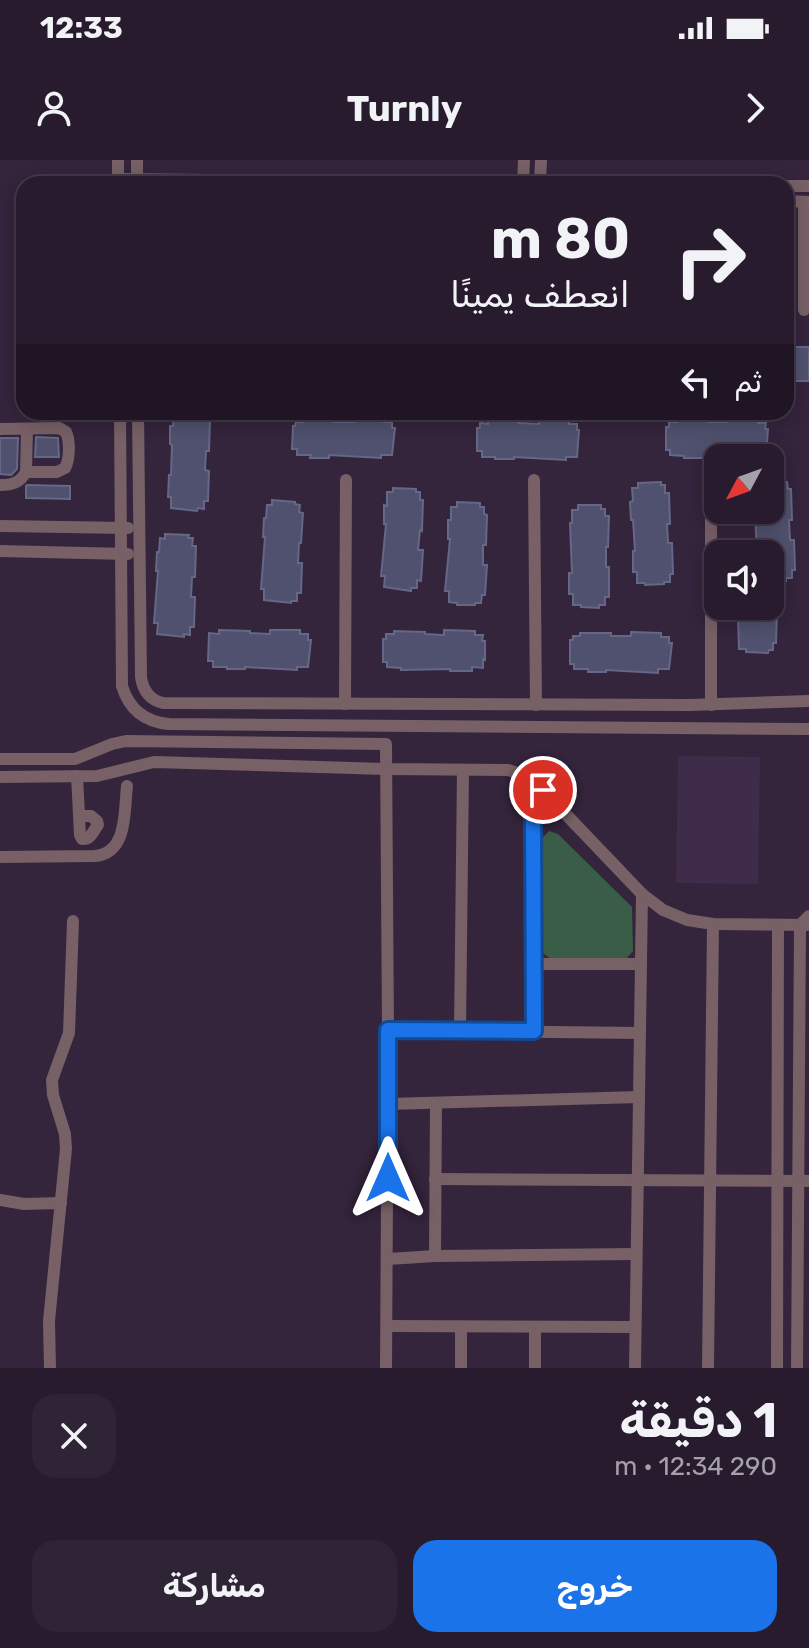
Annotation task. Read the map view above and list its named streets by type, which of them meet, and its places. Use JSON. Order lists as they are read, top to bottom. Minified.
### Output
{"north":"bottom left","page":{"status":"12:33","header":"Turnly","turn":["80 m","انعطف يمينًا"],"then":"ثم","heading":["1 دقيقة","290 m · 12:34"],"buttons":["خروج","مشاركة"]}}
